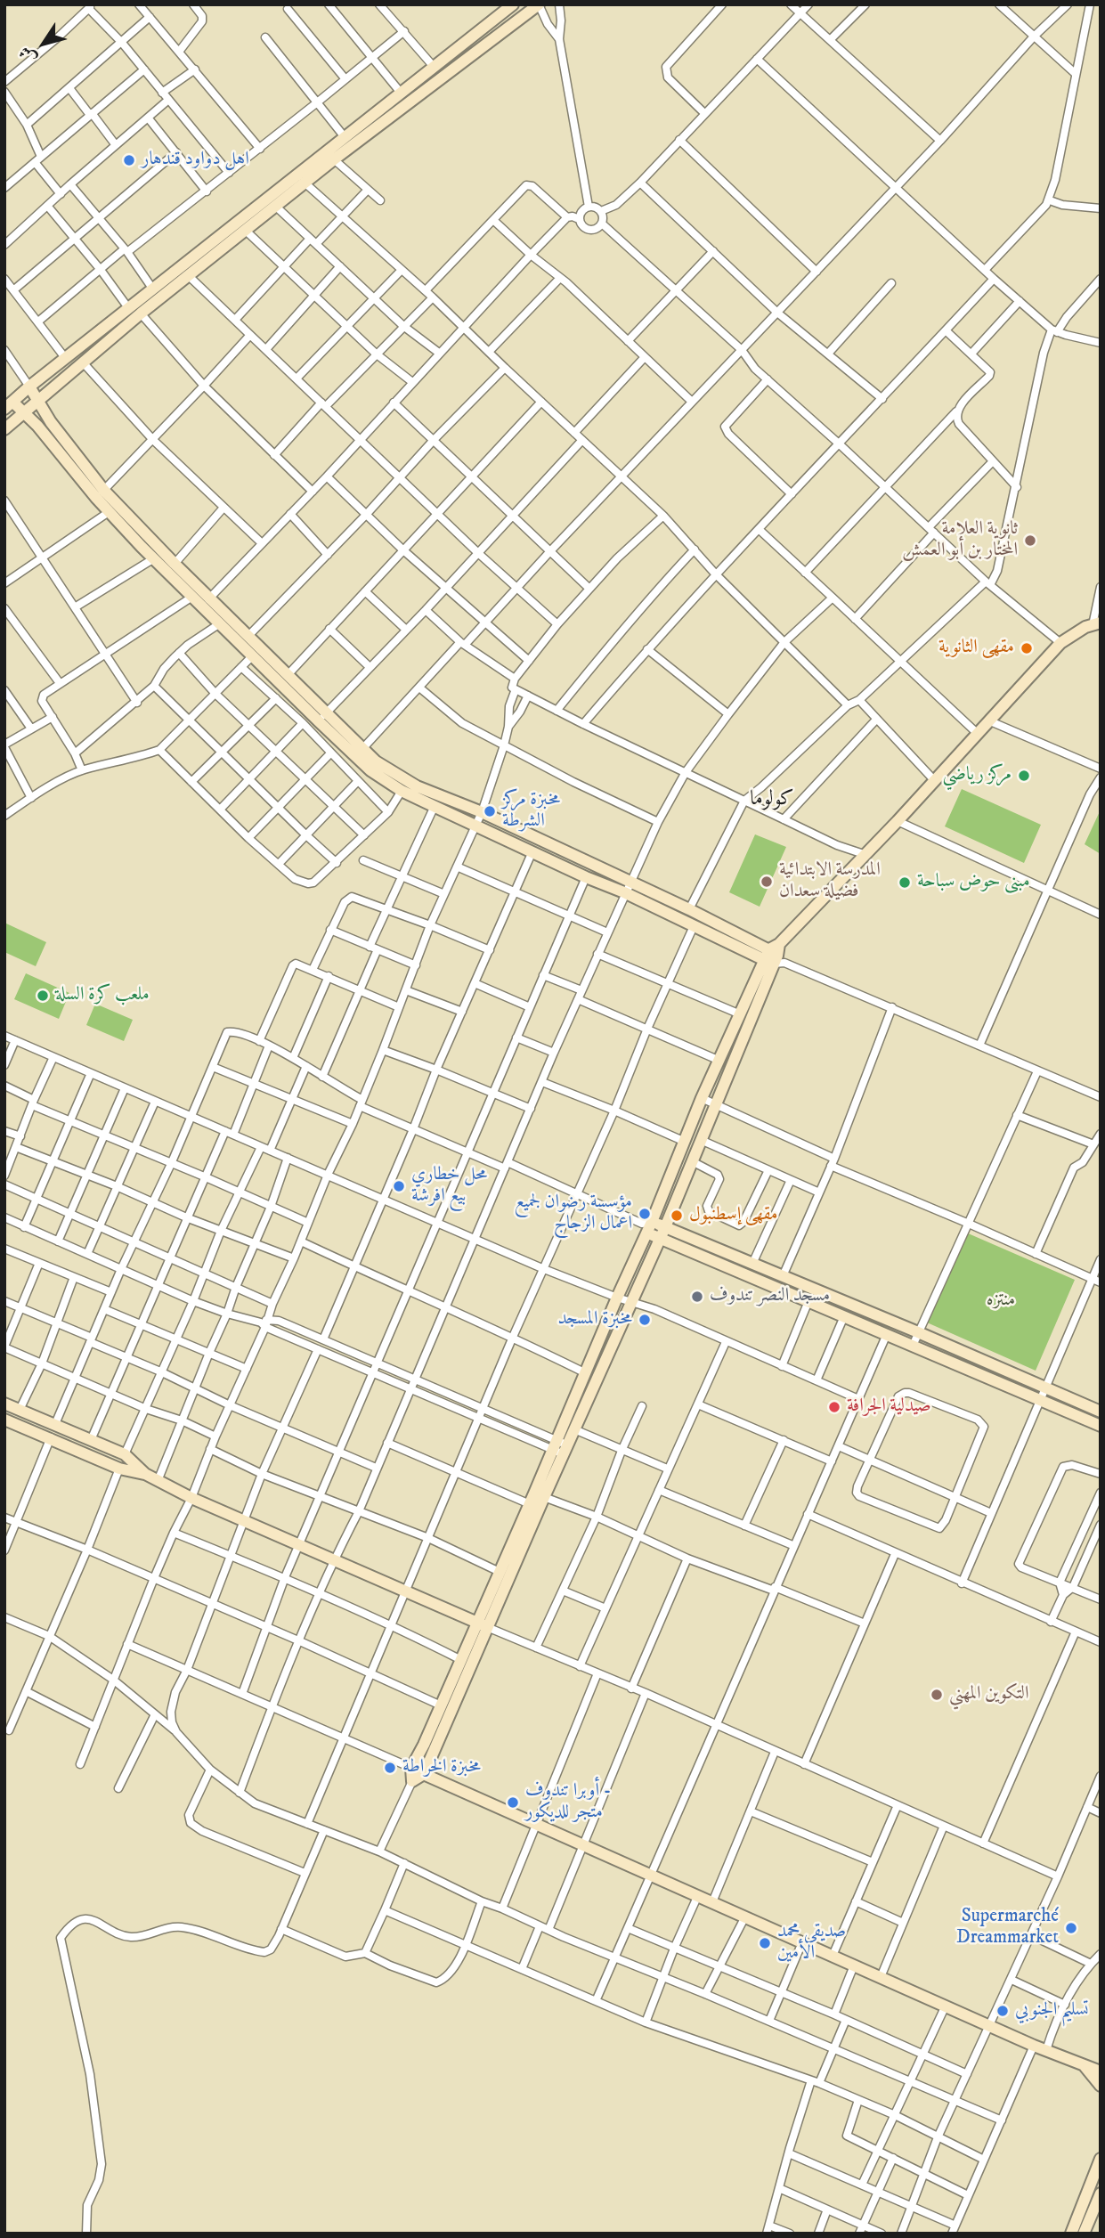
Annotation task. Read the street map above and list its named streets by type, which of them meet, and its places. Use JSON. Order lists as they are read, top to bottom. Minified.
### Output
{"districts":["كولوما"],"parks":["منتزه"],"places":["اهل دواود قندهار","ثانوية العلامة المختار بن أبو العمش","مقهى الثانوية","مركز رياضي","مخبزة مركز الشرطة","المدرسة الابتدائية فضيلة سعدان","مبنى حوض سباحة","ملعب كرة السلة","محل خطاري بيع افرشة","مؤسسة رضوان لجميع اعمال الزجاج","مقهى إسطنبول","مسجد النصر تندوف","مخبزة المسجد","صيدلية الجرافة","التكوين المهني","مخبزة الخراطة","أوبرا تندوف - متجر للديكور","Supermarché Dreammarket","صديقي محمد الأمين","تسليم الجنوبي"],"north":"bottom left"}
